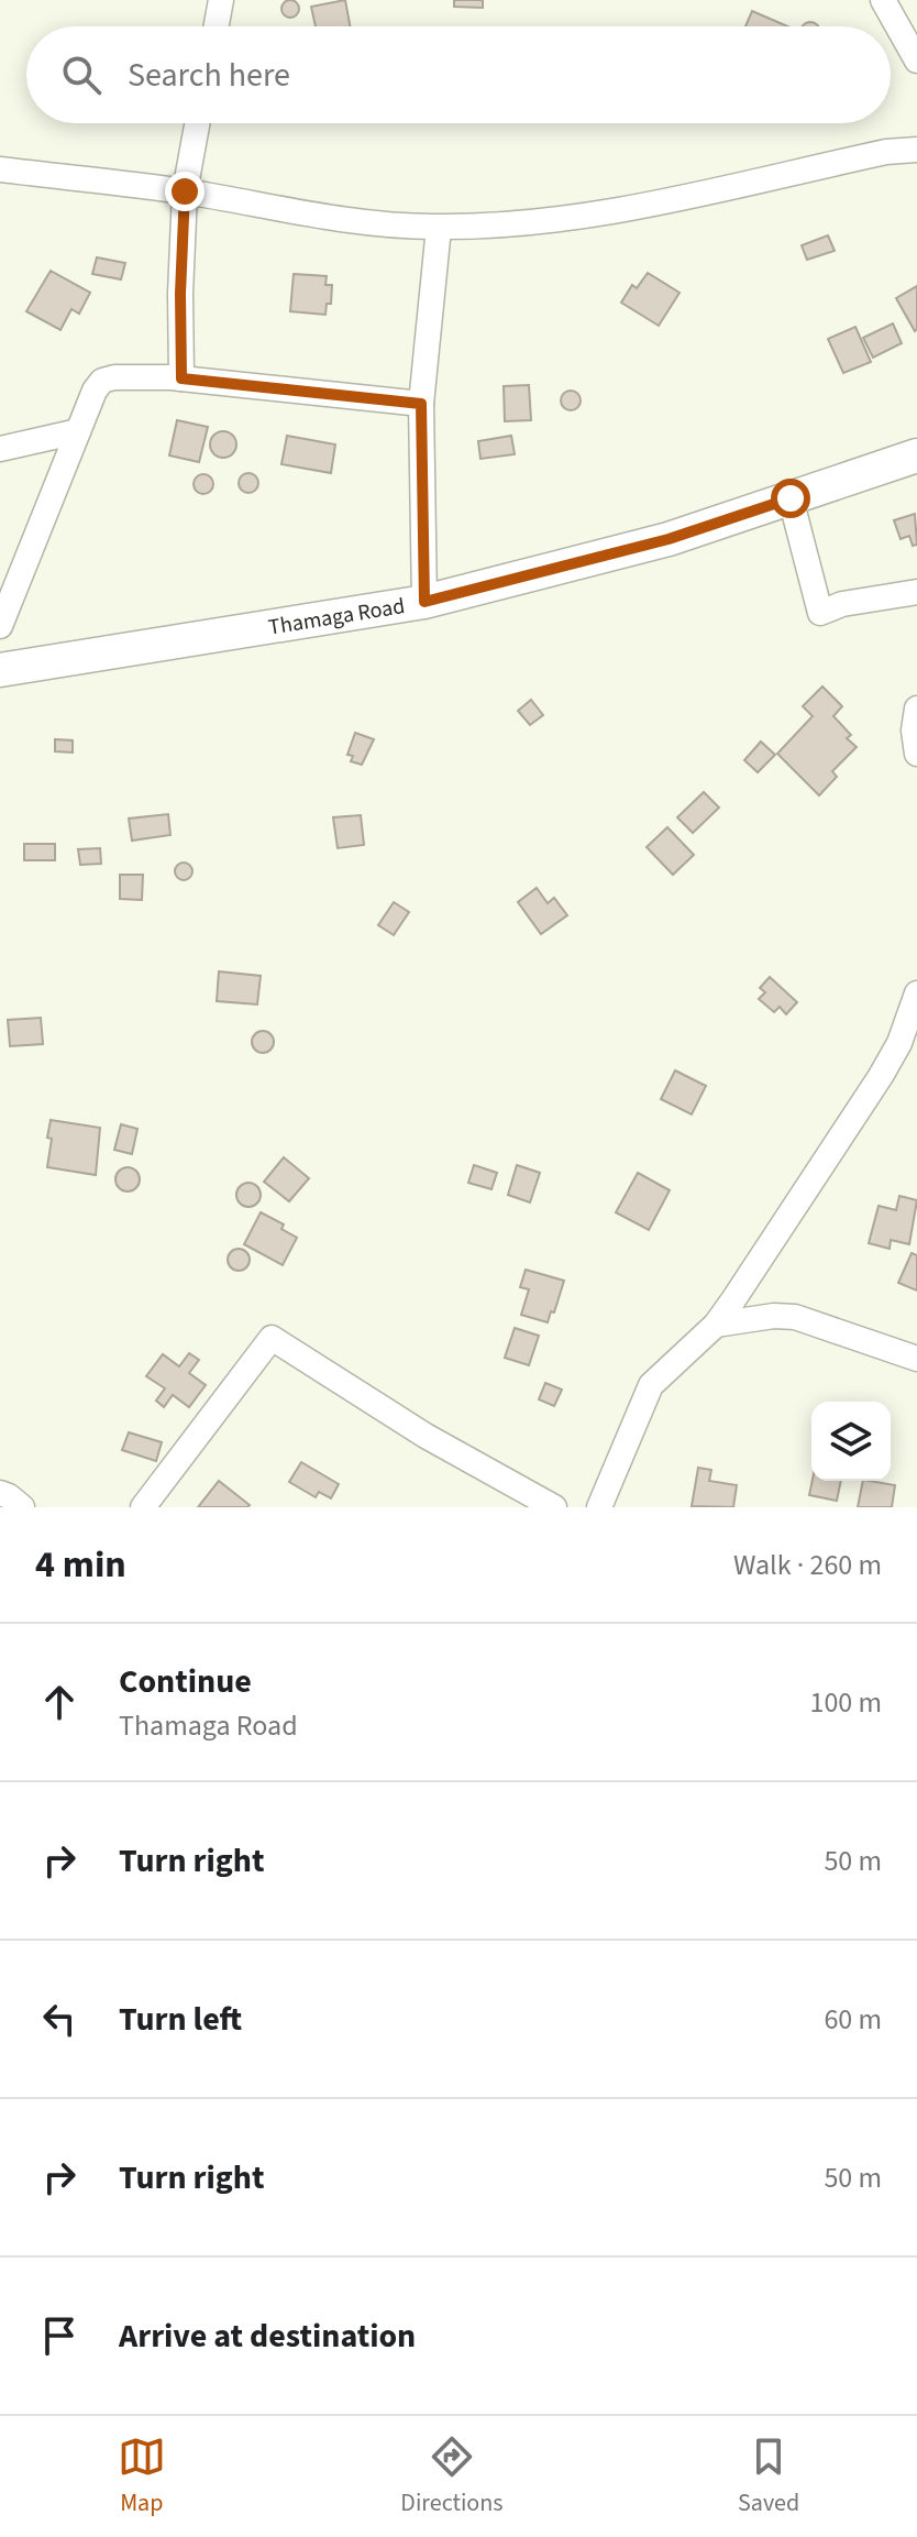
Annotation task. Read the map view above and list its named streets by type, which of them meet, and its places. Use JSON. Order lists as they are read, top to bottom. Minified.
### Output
{"streets":{"main road":["Thamaga Road"]},"page":{"search":"Search here","heading":["4 min","Walk · 260 m"],"list":[["Continue","Thamaga Road","100 m"],["Turn right","50 m"],["Turn left","60 m"],["Turn right","50 m"],"Arrive at destination"],"nav":["Map","Directions","Saved"]}}
